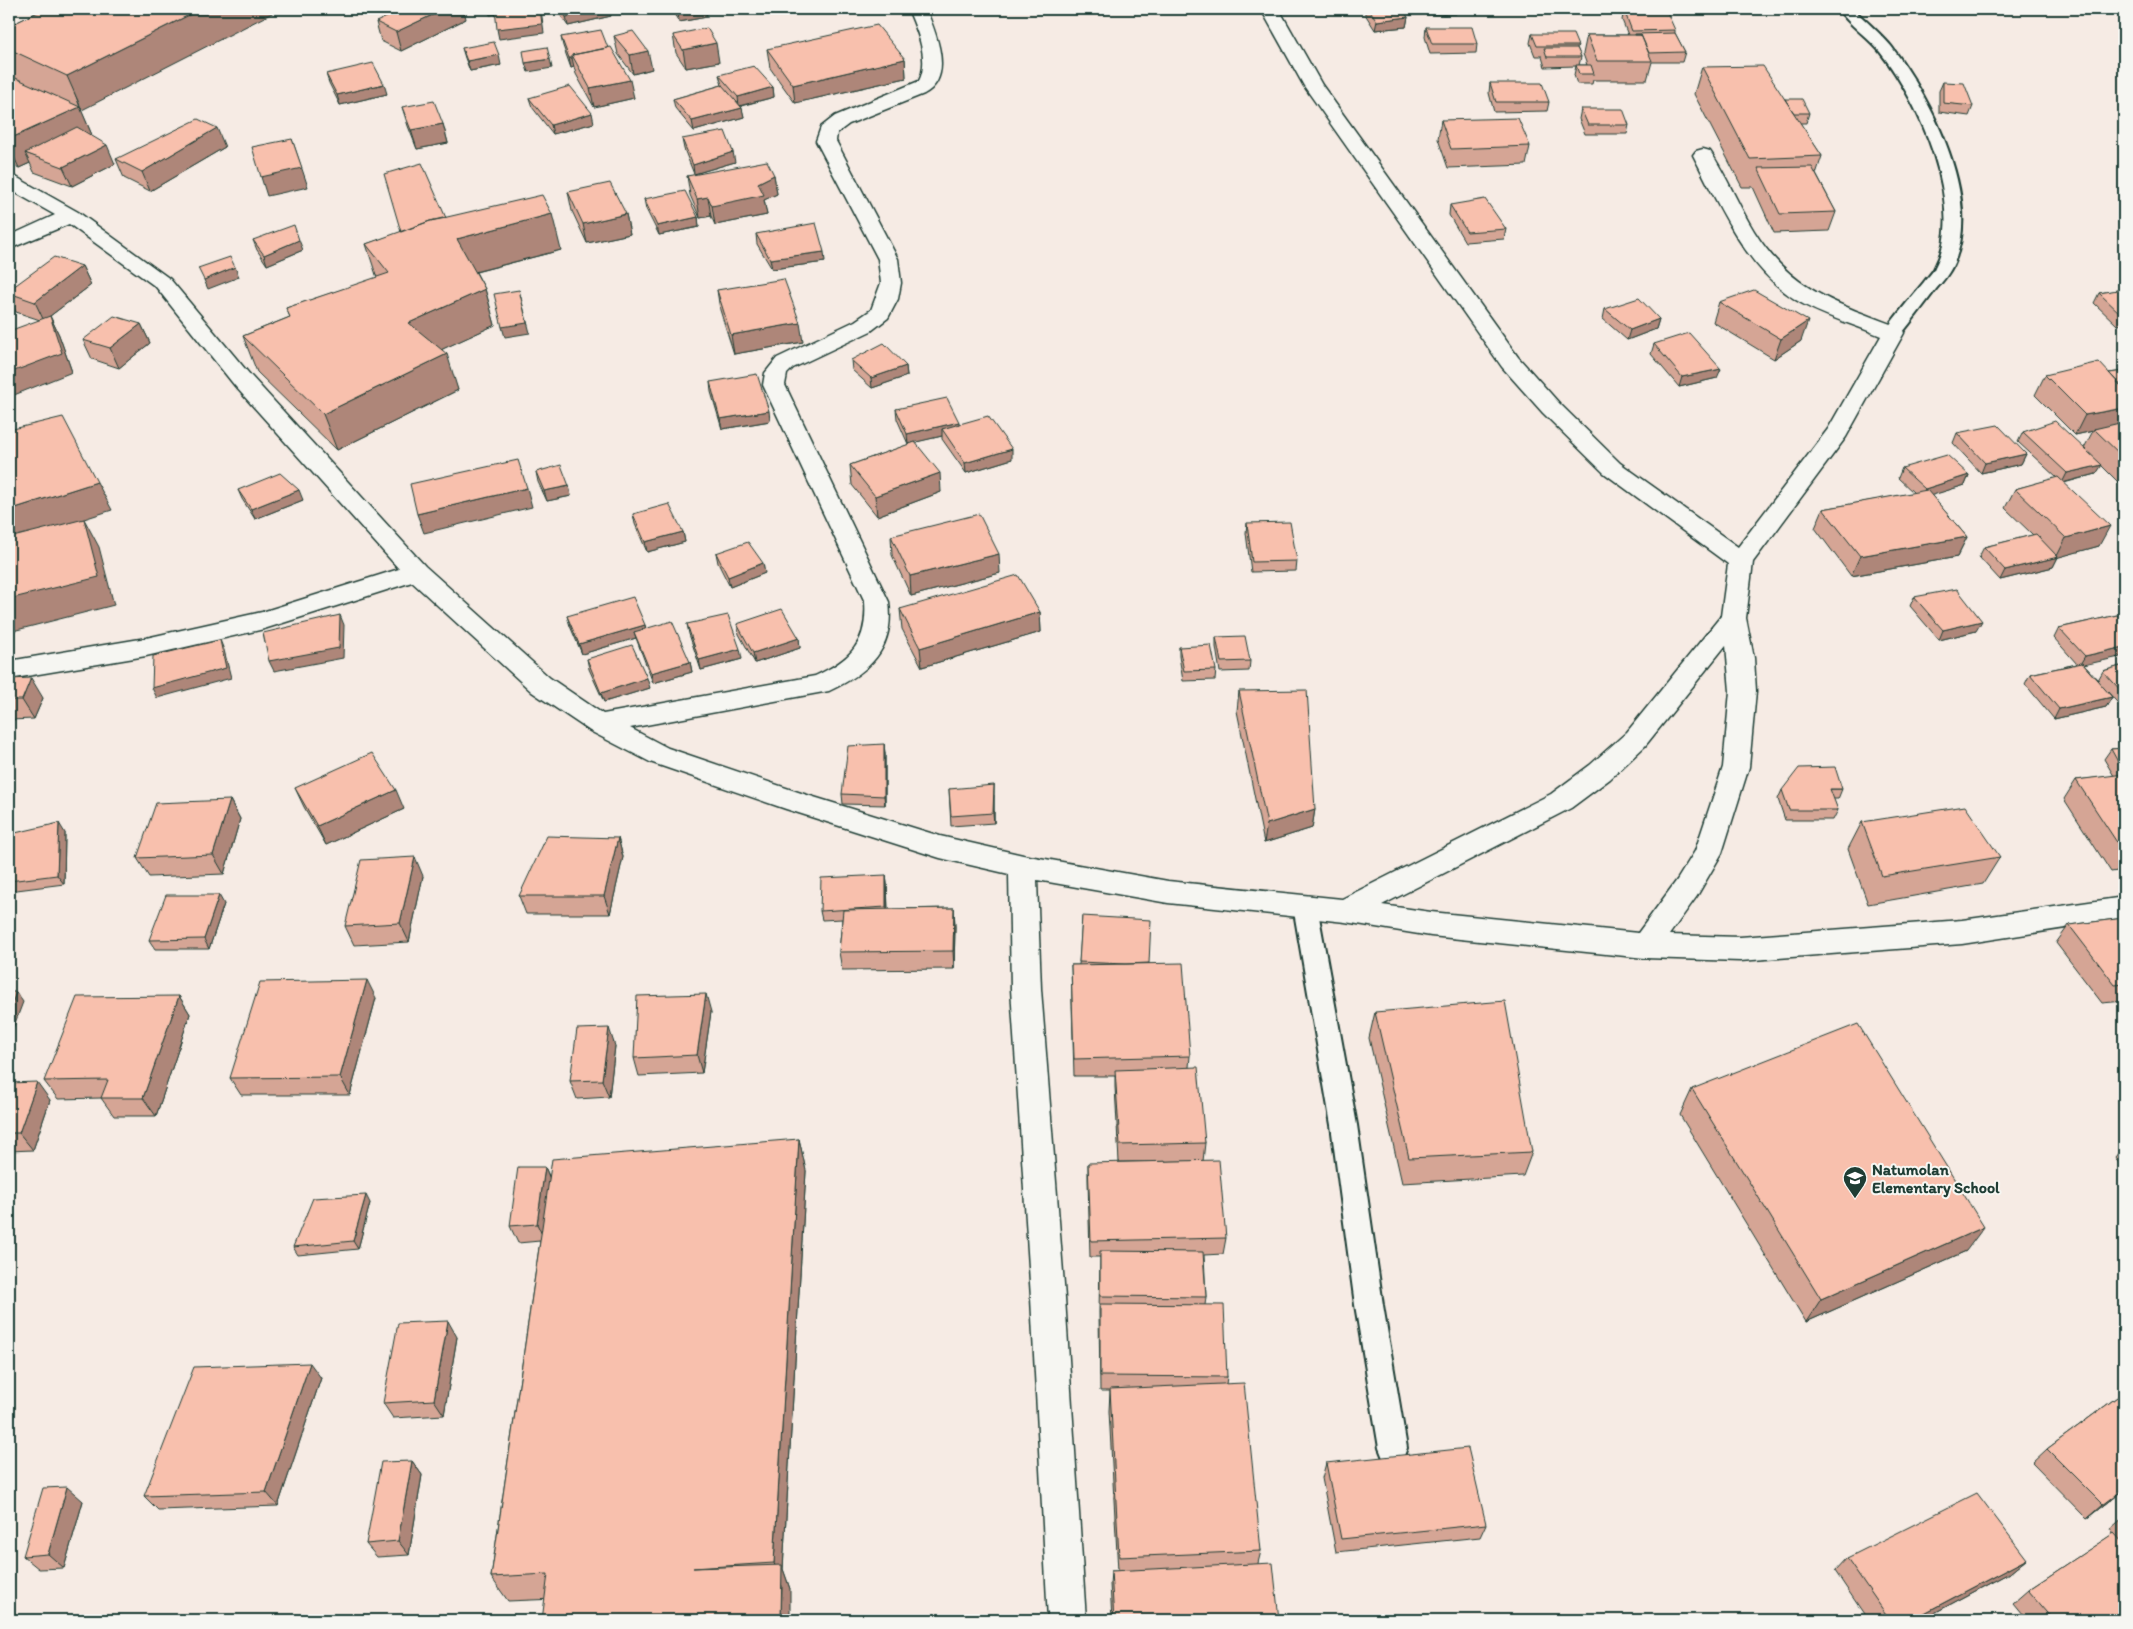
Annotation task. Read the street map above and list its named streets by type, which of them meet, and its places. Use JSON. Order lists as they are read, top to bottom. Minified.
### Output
{"places":{"school or university":["Natumolan Elementary School"]}}
